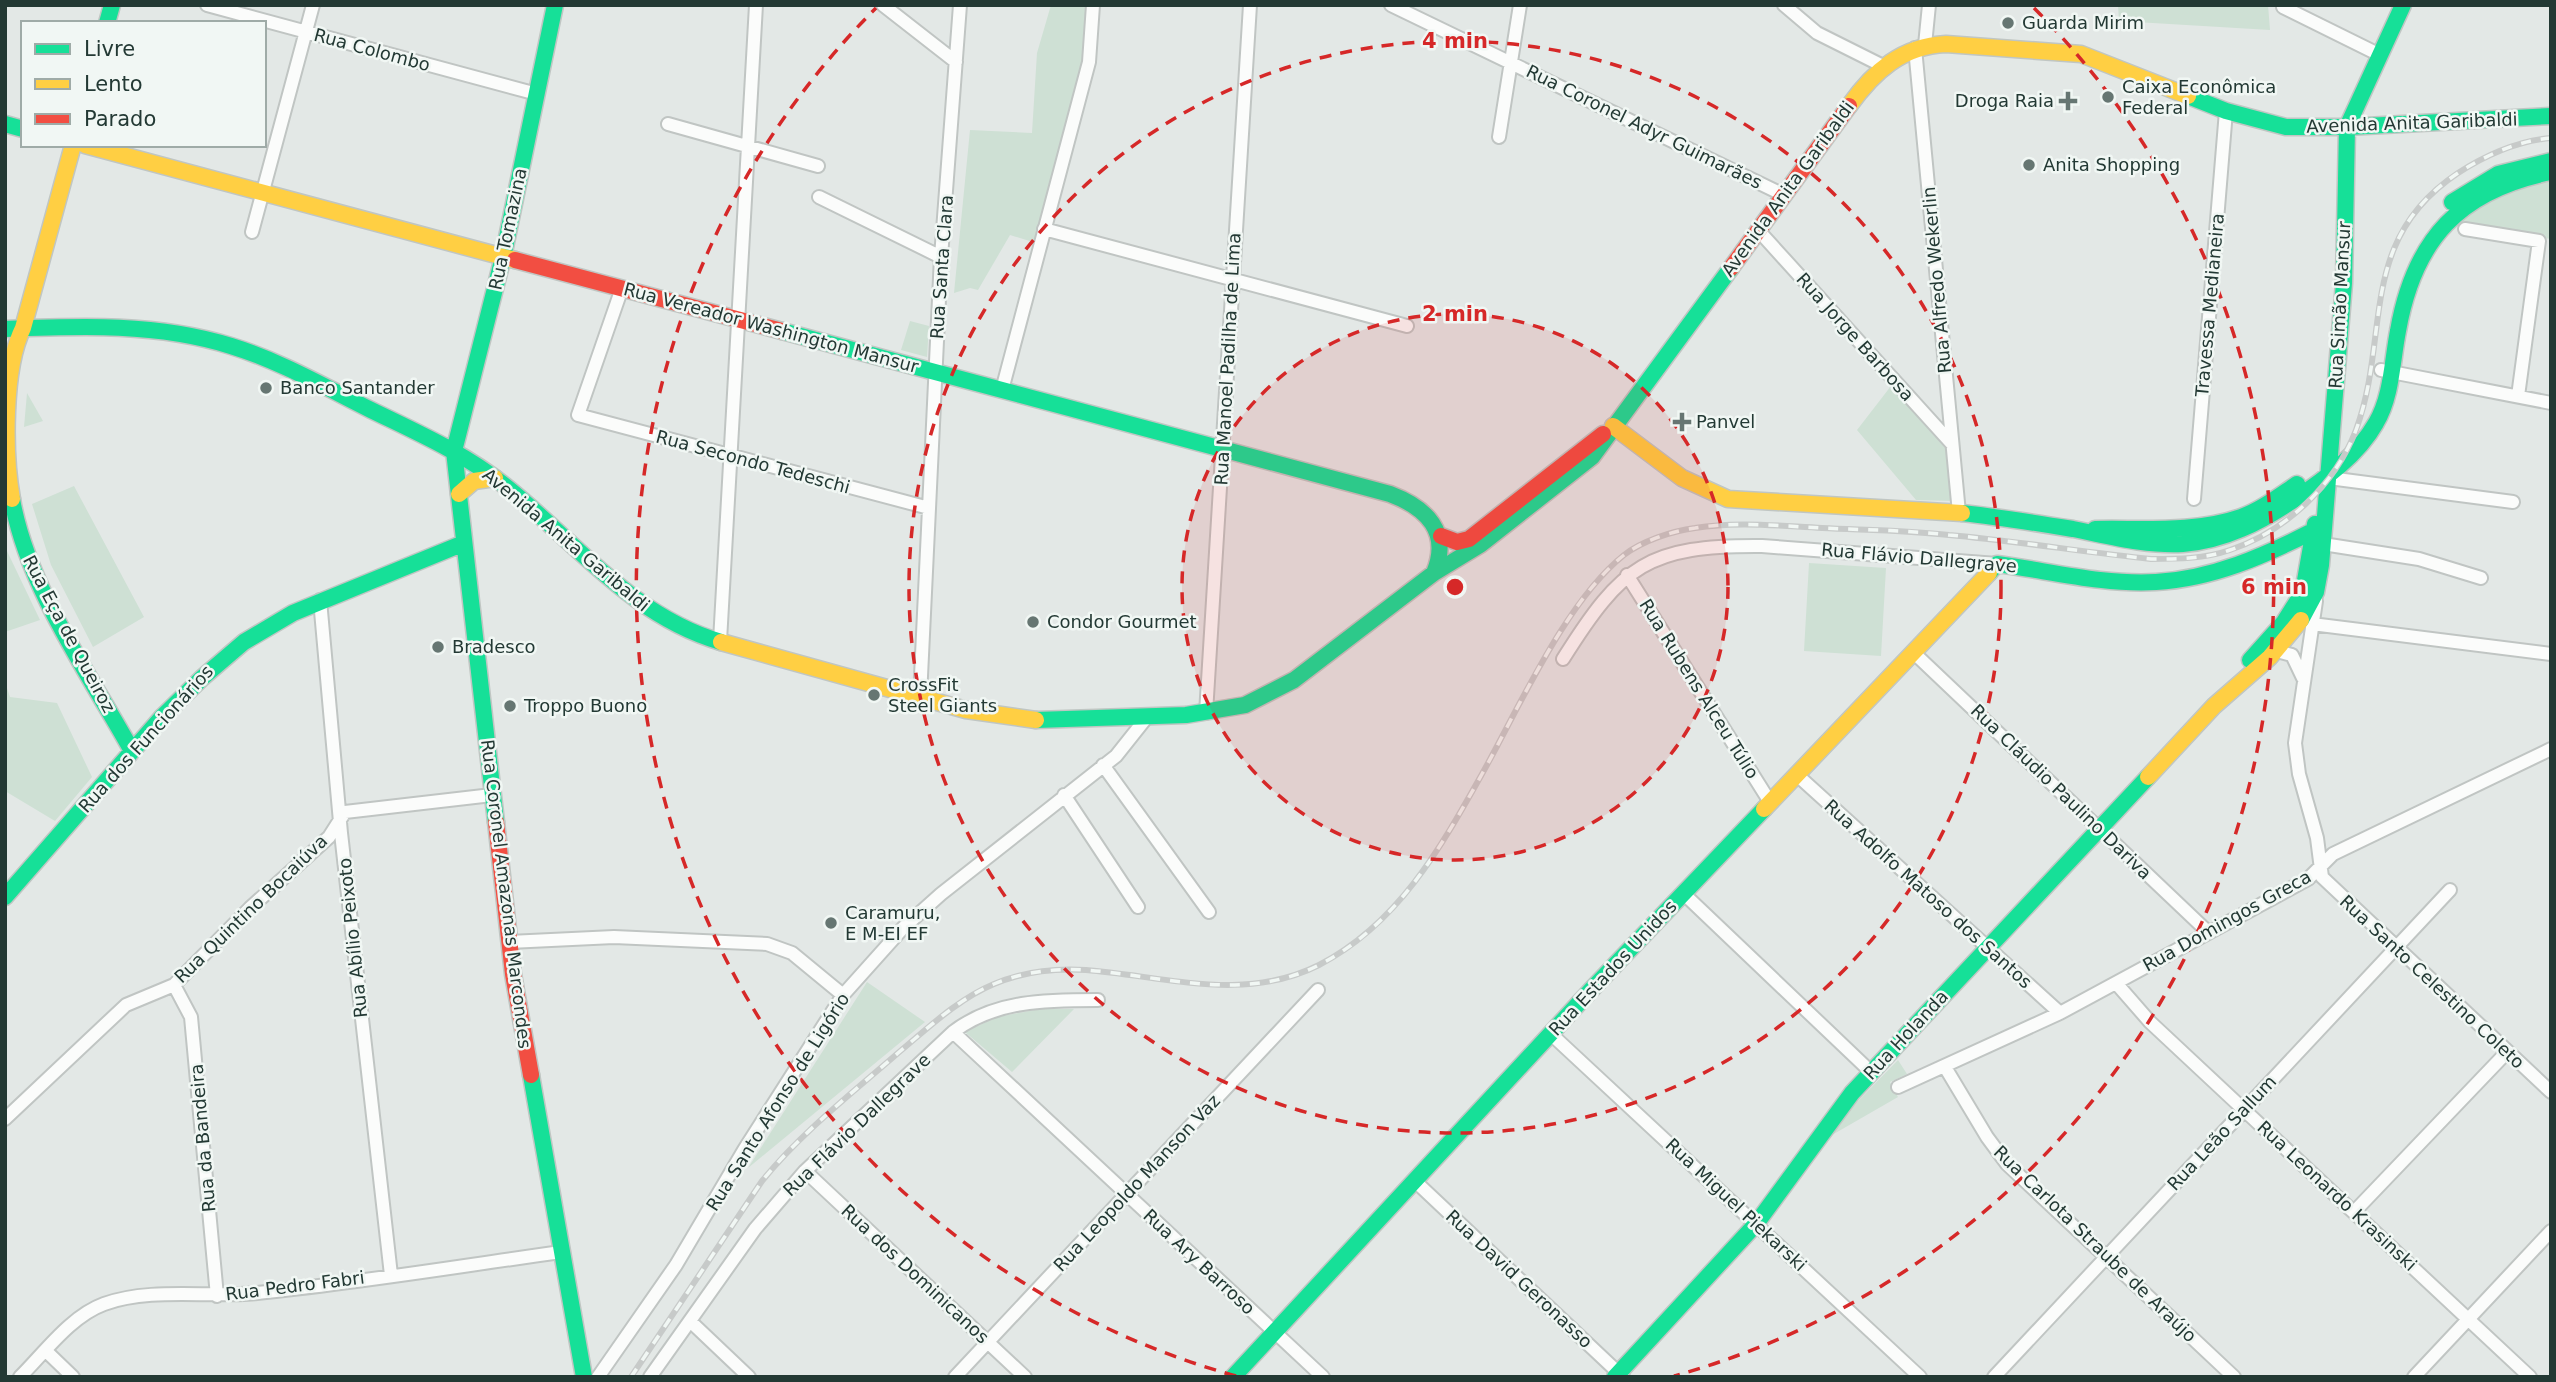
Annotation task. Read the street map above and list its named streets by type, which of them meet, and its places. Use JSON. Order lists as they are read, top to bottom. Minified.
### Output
{"streets":{"main road":["Avenida Anita Garibaldi","Rua Tomazina","Rua Simão Mansur","Rua Vereador Washington Mansur","Rua Flávio Dallegrave","Rua Eça de Queiroz","Rua dos Funcionários","Rua Coronel Amazonas Marcondes","Rua Estados Unidos","Rua Holanda"],"street":["Rua Colombo","Rua Coronel Adyr Guimarães","Rua Santa Clara","Rua Alfredo Wekerlin","Travessa Medianeira","Rua Jorge Barbosa","Rua Manoel Padilha de Lima","Rua Secondo Tedeschi","Rua Rubens Alceu Túlio","Rua Cláudio Paulino Dariva","Rua Adolfo Matoso dos Santos","Rua Quintino Bocaiúva","Rua Domingos Greca","Rua Abílio Peixoto","Rua Santo Celestino Coleto","Rua Santo Afonso de Ligório","Rua Leão Sallum","Rua da Bandeira","Rua Leopoldo Manson Vaz","Rua Leonardo Krasinski","Rua Miguel Piekarski","Rua Carlota Straube de Araújo","Rua Ary Barroso","Rua dos Dominicanos","Rua David Geronasso","Rua Pedro Fabri"]},"crossings":[["Rua Colombo","Rua Tomazina"],["Avenida Anita Garibaldi","Rua Coronel Adyr Guimarães"],["Avenida Anita Garibaldi","Rua Tomazina"],["Avenida Anita Garibaldi","Rua Santa Clara"],["Avenida Anita Garibaldi","Rua Alfredo Wekerlin"],["Avenida Anita Garibaldi","Travessa Medianeira"],["Avenida Anita Garibaldi","Rua Simão Mansur"],["Avenida Anita Garibaldi","Rua Vereador Washington Mansur"],["Avenida Anita Garibaldi","Rua Jorge Barbosa"],["Avenida Anita Garibaldi","Rua Manoel Padilha de Lima"],["Avenida Anita Garibaldi","Rua Eça de Queiroz"],["Avenida Anita Garibaldi","Rua Coronel Amazonas Marcondes"],["Avenida Anita Garibaldi","Rua Santo Afonso de Ligório"],["Rua Tomazina","Rua Vereador Washington Mansur"],["Rua Tomazina","Rua Coronel Amazonas Marcondes"],["Rua Santa Clara","Rua Vereador Washington Mansur"],["Rua Santa Clara","Rua Secondo Tedeschi"],["Rua Alfredo Wekerlin","Rua Jorge Barbosa"],["Rua Simão Mansur","Rua Flávio Dallegrave"],["Rua Simão Mansur","Rua Domingos Greca"],["Rua Simão Mansur","Rua Santo Celestino Coleto"],["Rua Simão Mansur","Rua Holanda"],["Rua Vereador Washington Mansur","Rua Manoel Padilha de Lima"],["Rua Vereador Washington Mansur","Rua Secondo Tedeschi"],["Rua Flávio Dallegrave","Rua Rubens Alceu Túlio"],["Rua Flávio Dallegrave","Rua Estados Unidos"],["Rua Flávio Dallegrave","Rua Ary Barroso"],["Rua Flávio Dallegrave","Rua dos Dominicanos"],["Rua Eça de Queiroz","Rua dos Funcionários"],["Rua Rubens Alceu Túlio","Rua Estados Unidos"],["Rua dos Funcionários","Rua Coronel Amazonas Marcondes"],["Rua dos Funcionários","Rua Abílio Peixoto"],["Rua Cláudio Paulino Dariva","Rua Domingos Greca"],["Rua Cláudio Paulino Dariva","Rua Estados Unidos"],["Rua Cláudio Paulino Dariva","Rua Holanda"],["Rua Coronel Amazonas Marcondes","Rua Quintino Bocaiúva"],["Rua Coronel Amazonas Marcondes","Rua Pedro Fabri"],["Rua Adolfo Matoso dos Santos","Rua Domingos Greca"],["Rua Adolfo Matoso dos Santos","Rua Estados Unidos"],["Rua Adolfo Matoso dos Santos","Rua Holanda"],["Rua Quintino Bocaiúva","Rua Abílio Peixoto"],["Rua Quintino Bocaiúva","Rua da Bandeira"],["Rua Domingos Greca","Rua Santo Celestino Coleto"],["Rua Domingos Greca","Rua Leonardo Krasinski"],["Rua Domingos Greca","Rua Carlota Straube de Araújo"],["Rua Abílio Peixoto","Rua Pedro Fabri"],["Rua Estados Unidos","Rua Miguel Piekarski"],["Rua Estados Unidos","Rua Ary Barroso"],["Rua Estados Unidos","Rua David Geronasso"],["Rua Santo Celestino Coleto","Rua Leão Sallum"],["Rua Holanda","Rua Miguel Piekarski"],["Rua Holanda","Rua David Geronasso"],["Rua Leão Sallum","Rua Leonardo Krasinski"],["Rua Leão Sallum","Rua Carlota Straube de Araújo"],["Rua da Bandeira","Rua Pedro Fabri"],["Rua Leopoldo Manson Vaz","Rua Ary Barroso"],["Rua Leopoldo Manson Vaz","Rua dos Dominicanos"]],"places":{"other":["Guarda Mirim","Caixa Econômica Federal","Anita Shopping","Banco Santander","Condor Gourmet","Bradesco","CrossFit Steel Giants","Troppo Buono","Caramuru, E M-EI EF"],"health":["Droga Raia","Panvel"]},"legend":["Livre","Lento","Parado"],"rings":["4 min","2 min","6 min"]}
